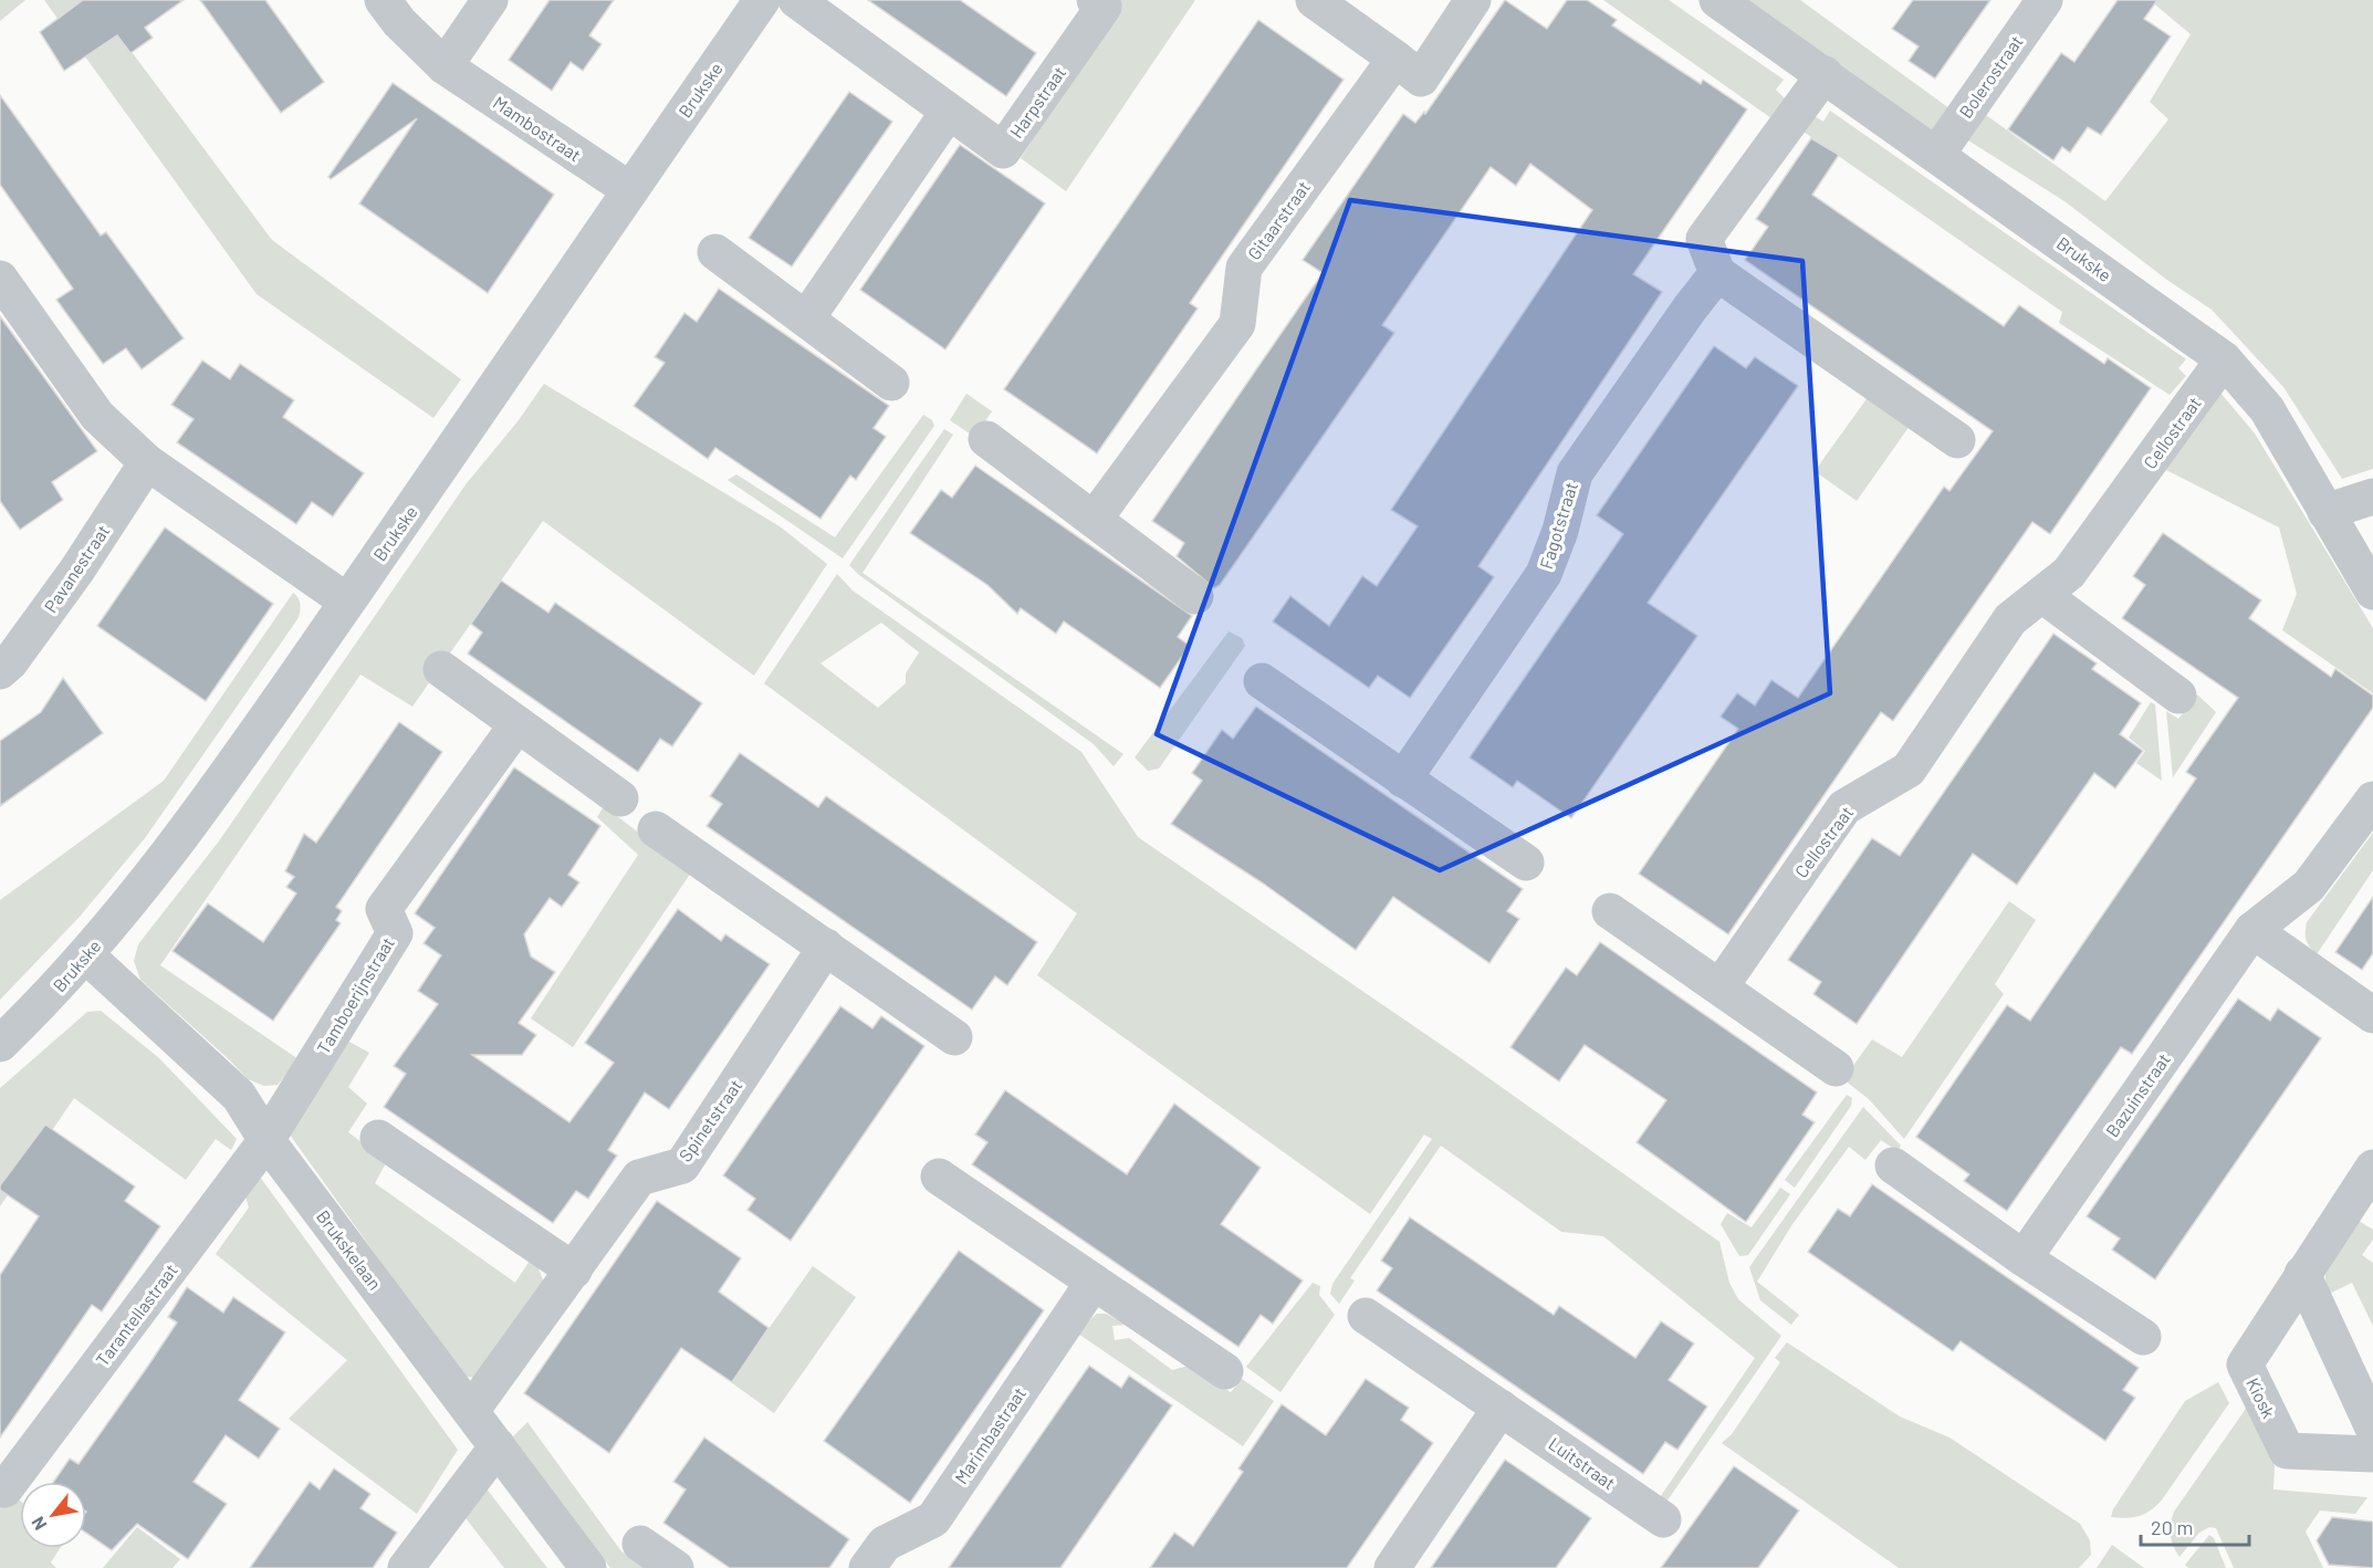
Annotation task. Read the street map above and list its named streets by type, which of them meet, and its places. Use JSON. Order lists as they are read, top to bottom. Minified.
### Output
{"streets":{"street":["Bolerostraat","Brukske","Harpstraat","Mambostraat","Gitaarstraat","Cellostraat","Fagotstraat","Pavanestraat","Tamboerijnstraat","Bazuinstraat","Spinetstraat","Brukskelaan","Tarantellastraat","Kiosk","Marimbastraat","Luitstraat"]},"crossings":[["Bolerostraat","Brukske"],["Brukske","Mambostraat"],["Brukske","Cellostraat"],["Brukske","Brukskelaan"],["Tamboerijnstraat","Brukskelaan"],["Tamboerijnstraat","Tarantellastraat"],["Spinetstraat","Brukskelaan"],["Brukskelaan","Tarantellastraat"]],"scale_bar":"20 m","north":"bottom left"}
